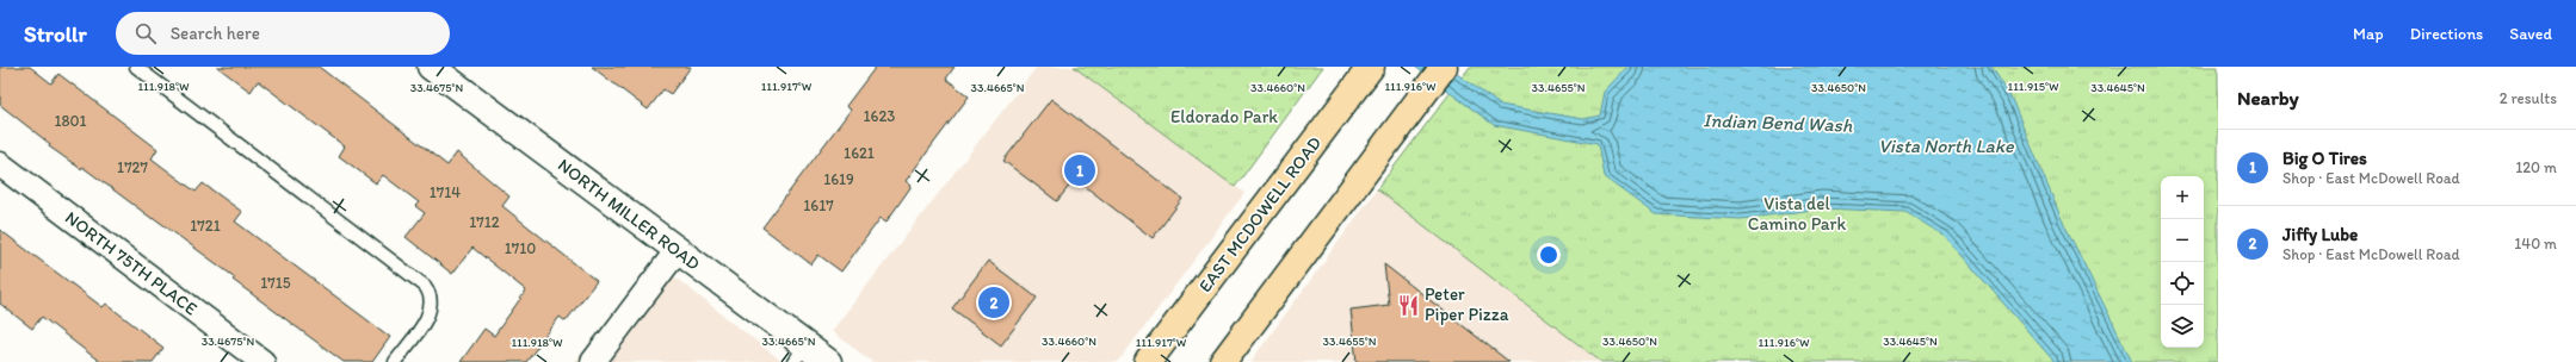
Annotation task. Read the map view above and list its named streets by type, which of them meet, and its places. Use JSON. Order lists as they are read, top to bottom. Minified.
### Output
{"streets":{"main road":["EAST MCDOWELL ROAD"],"street":["NORTH MILLER ROAD","NORTH 75TH PLACE"]},"water":["Indian Bend Wash","Vista North Lake"],"parks":["Eldorado Park","Vista del Camino Park"],"places":{"restaurant":["Peter Piper Pizza"]},"house_numbers":["1623","1801","1621","1727","1619","1714","1617","1712","1721","1710","1715"],"page":{"header":"Strollr","search":"Search here","nav":["Map","Directions","Saved"],"heading":["Nearby","2 results"],"list":[{"mark":"1","name":"Big O Tires","note":"Shop · East McDowell Road","value":"120 m"},{"mark":"2","name":"Jiffy Lube","note":"Shop · East McDowell Road","value":"140 m"}],"pins":["1","2"],"map_buttons":["+","−"]},"coordinates":["111.918°W","111.917°W","111.916°W","111.915°W","33.4655°N","33.4645°N","33.4675°N","33.4665°N","33.4660°N","33.4650°N"]}
